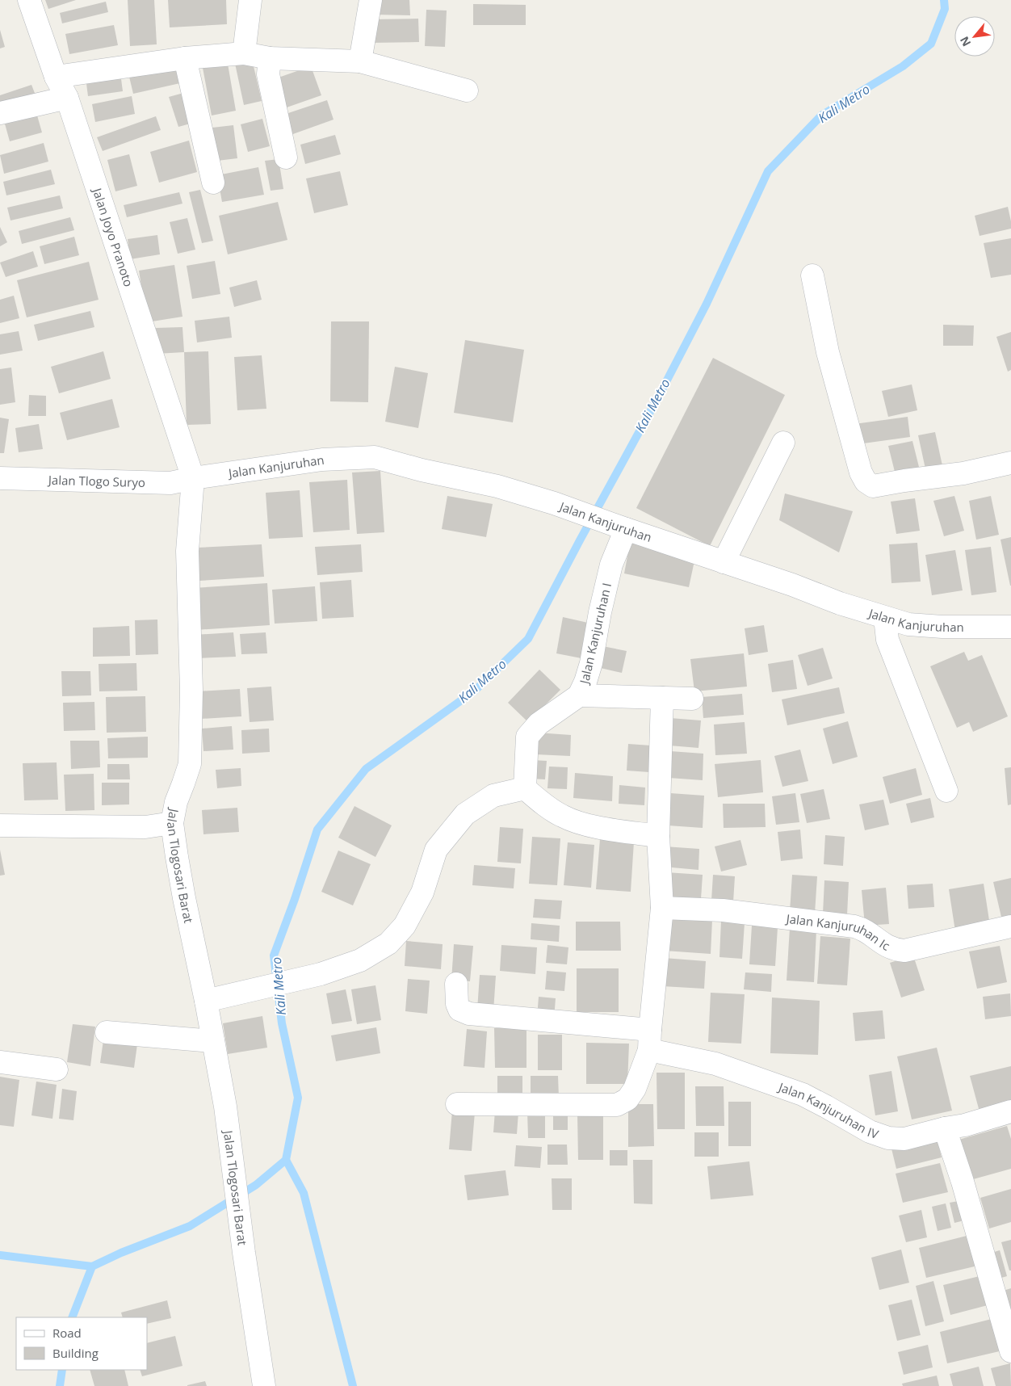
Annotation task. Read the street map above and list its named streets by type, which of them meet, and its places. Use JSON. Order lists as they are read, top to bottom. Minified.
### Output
{"streets":{"street":["Jalan Joyo Pranoto","Jalan Kanjuruhan","Jalan Tlogo Suryo","Jalan Kanjuruhan I","Jalan Tlogosari Barat","Jalan Kanjuruhan Ic","Jalan Kanjuruhan IV"]},"crossings":[["Jalan Joyo Pranoto","Jalan Kanjuruhan"],["Jalan Joyo Pranoto","Jalan Tlogo Suryo"],["Jalan Joyo Pranoto","Jalan Tlogosari Barat"],["Jalan Kanjuruhan","Jalan Tlogo Suryo"],["Jalan Kanjuruhan","Jalan Kanjuruhan I"],["Jalan Kanjuruhan","Jalan Tlogosari Barat"],["Jalan Tlogo Suryo","Jalan Tlogosari Barat"]],"water":["Kali Metro"],"legend":["Road","Building"],"north":"bottom left"}
